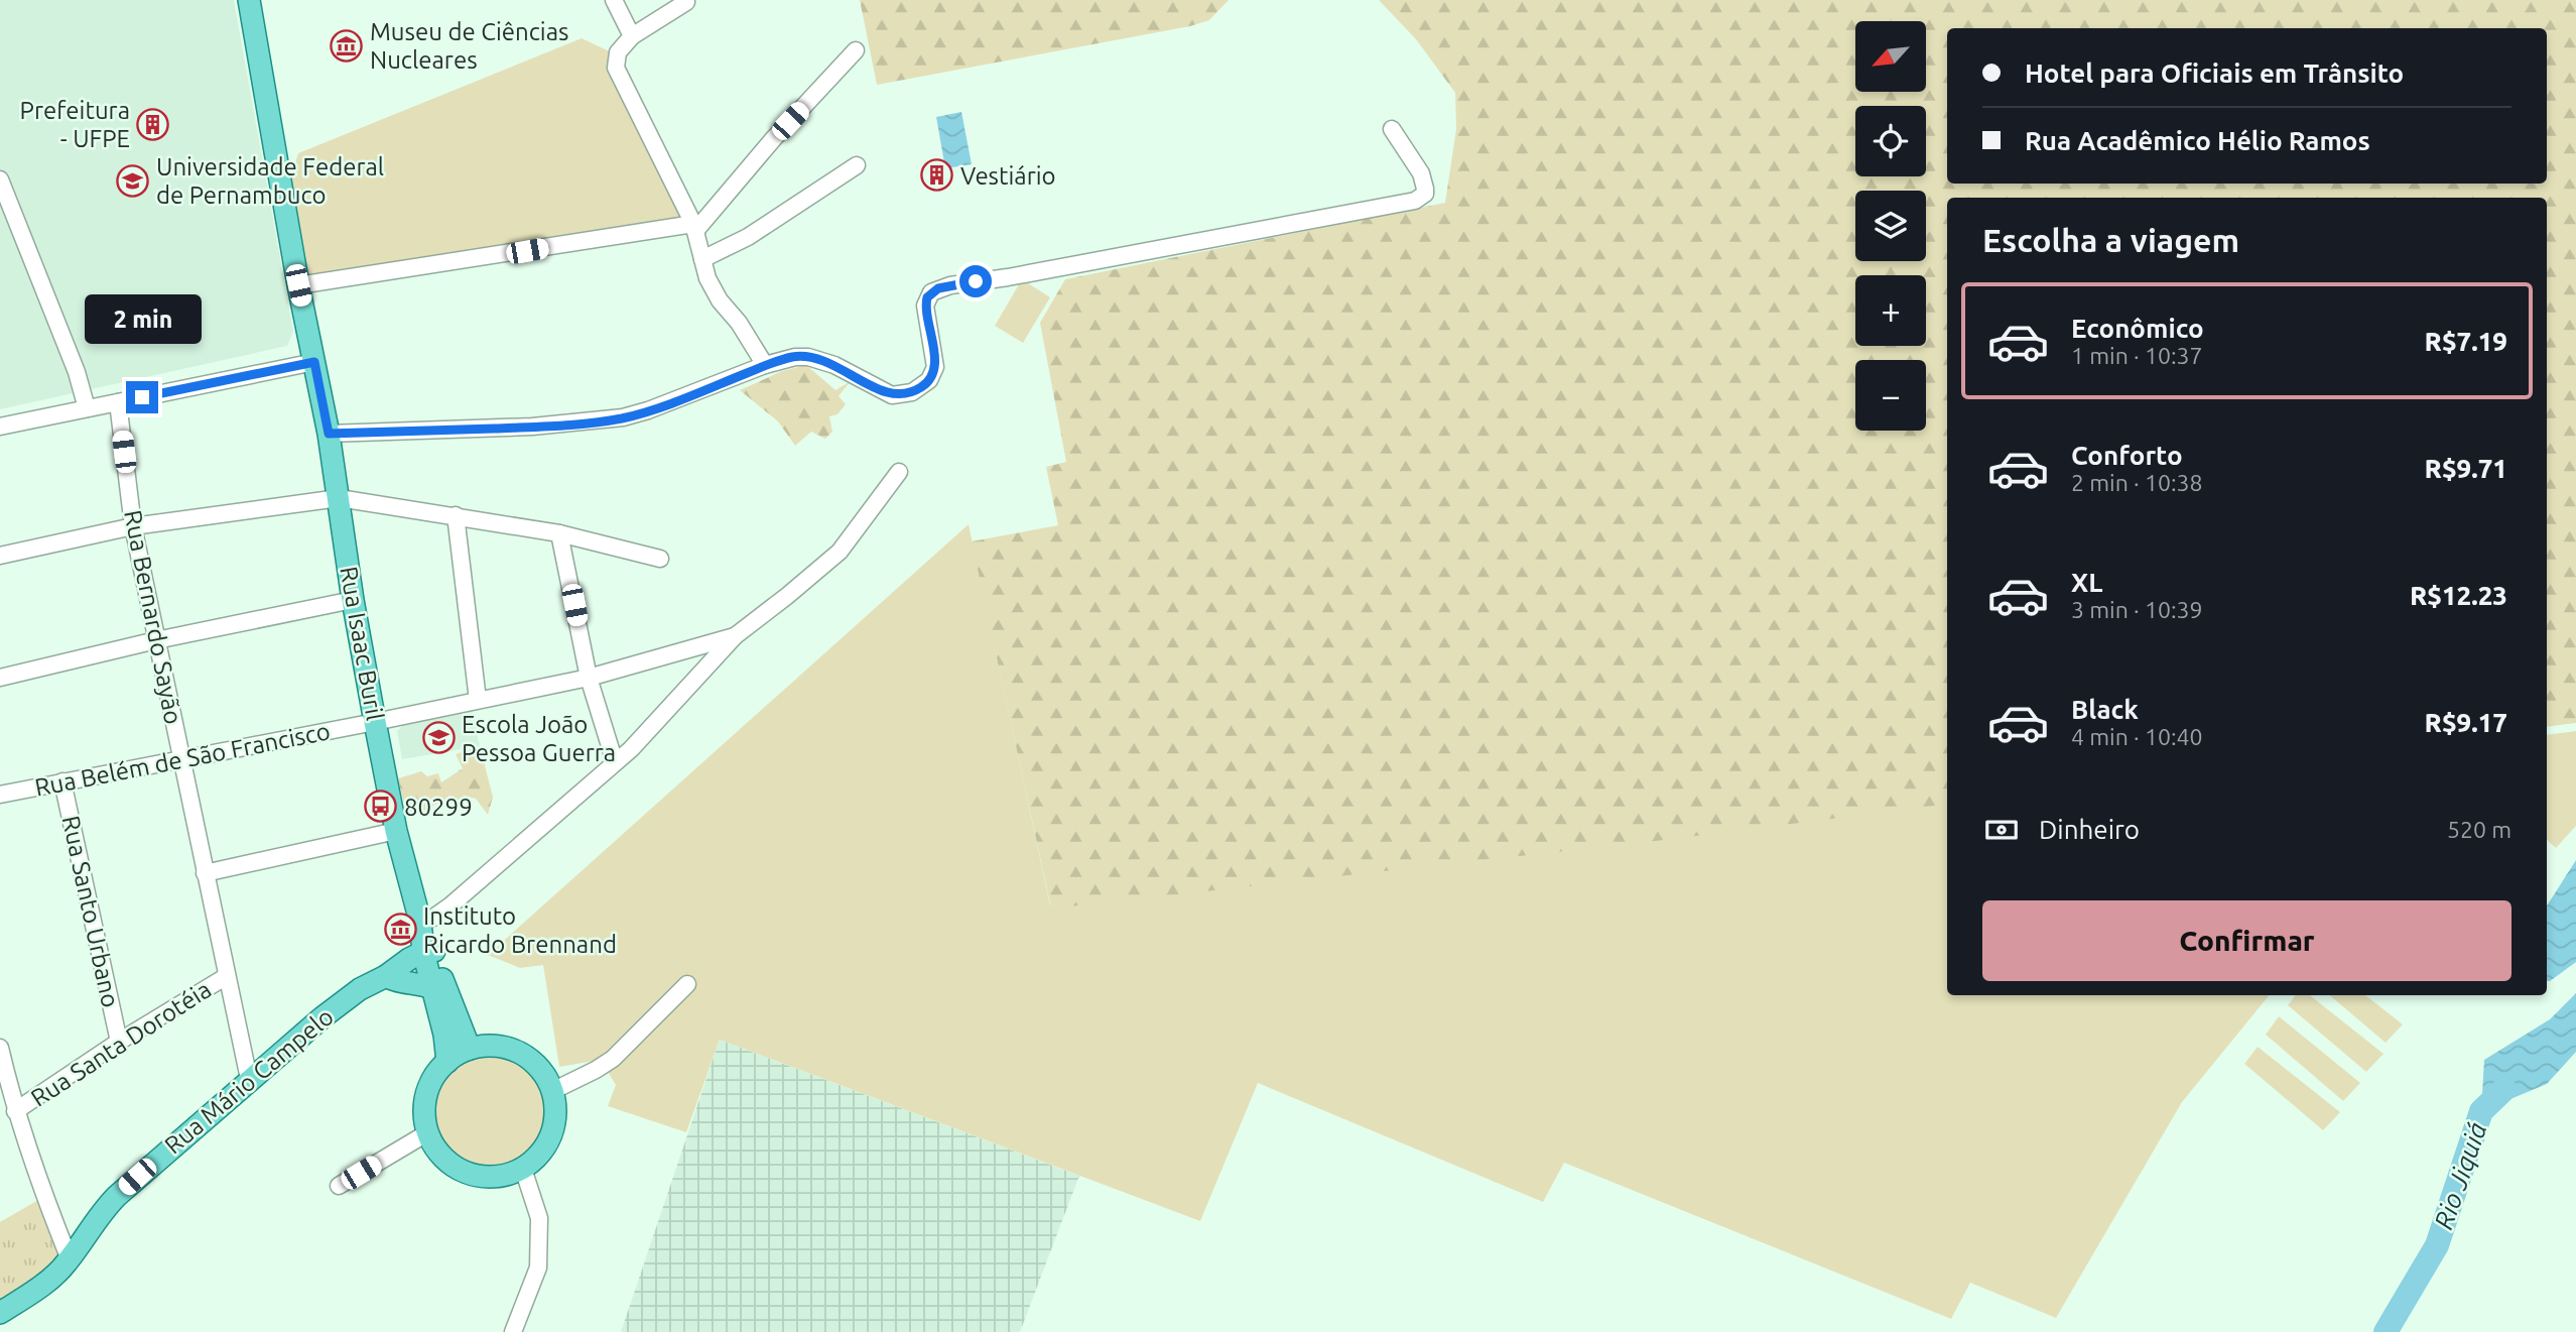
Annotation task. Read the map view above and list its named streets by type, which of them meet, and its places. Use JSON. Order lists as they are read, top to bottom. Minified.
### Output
{"streets":{"main road":["Rua Isaac Buril","Rua Mário Campelo"],"street":["Rua Bernardo Sayão","Rua Belém de São Francisco","Rua Santo Urbano","Rua Santa Dorotéia"]},"crossings":[["Rua Bernardo Sayão","Rua Belém de São Francisco"],["Rua Bernardo Sayão","Rua Santa Dorotéia"],["Rua Bernardo Sayão","Rua Mário Campelo"],["Rua Isaac Buril","Rua Belém de São Francisco"],["Rua Isaac Buril","Rua Mário Campelo"],["Rua Belém de São Francisco","Rua Santo Urbano"],["Rua Santo Urbano","Rua Santa Dorotéia"]],"water":["Rio Jiquiá"],"places":{"museum":["Museu de Ciências Nucleares","Instituto Ricardo Brennand"],"building":["Prefeitura - UFPE","Vestiário"],"school or university":["Universidade Federal de Pernambuco","Escola João Pessoa Guerra"],"bus stop":["80299"]},"north":"bottom left","page":{"map_buttons":["+","−"],"banner":["Hotel para Oficiais em Trânsito","Rua Acadêmico Hélio Ramos"],"heading":"Escolha a viagem","list":[{"name":"Econômico","note":"1 min · 10:37","value":"R$7.19"},{"name":"Conforto","note":"2 min · 10:38","value":"R$9.71"},{"name":"XL","note":"3 min · 10:39","value":"R$12.23"},{"name":"Black","note":"4 min · 10:40","value":"R$9.17"}],"bubble":"2 min","pay":["Dinheiro","520 m"],"buttons":"Confirmar"}}
